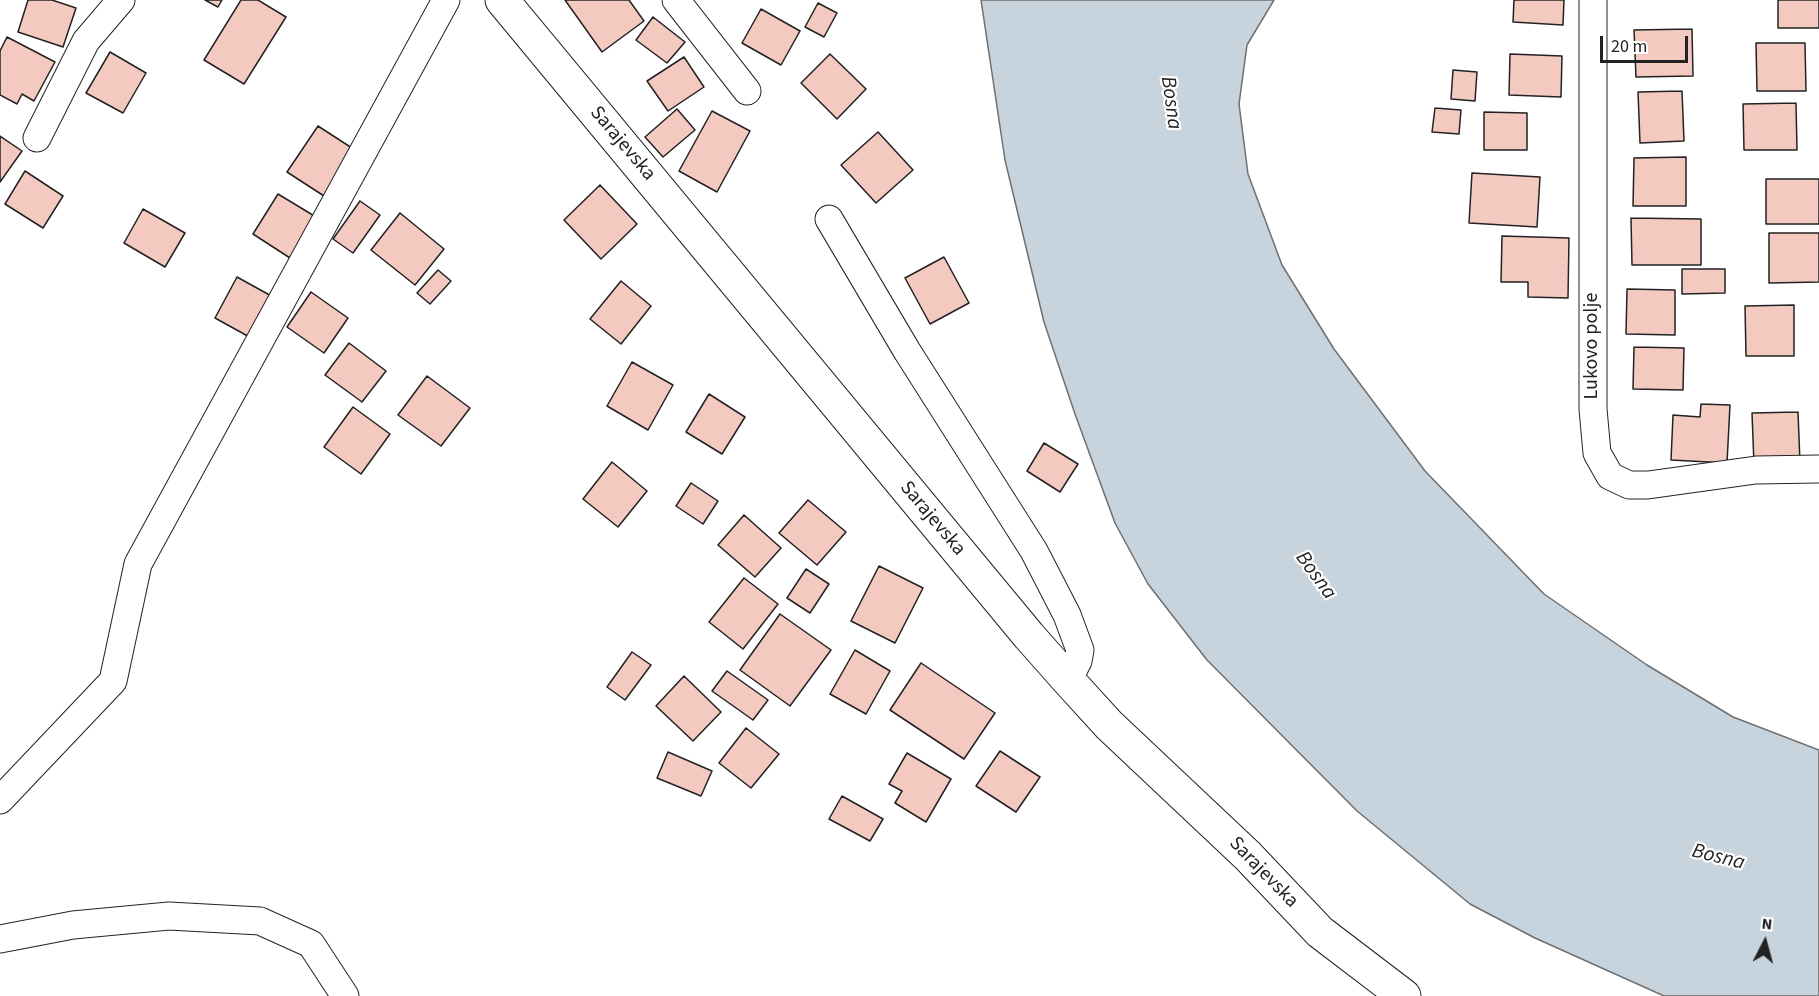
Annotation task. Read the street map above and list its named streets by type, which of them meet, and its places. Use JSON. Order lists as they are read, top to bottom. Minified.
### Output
{"streets":{"main road":["Sarajevska"],"street":["Lukovo polje"]},"water":["Bosna"],"scale_bar":"20 m","north":"top"}
